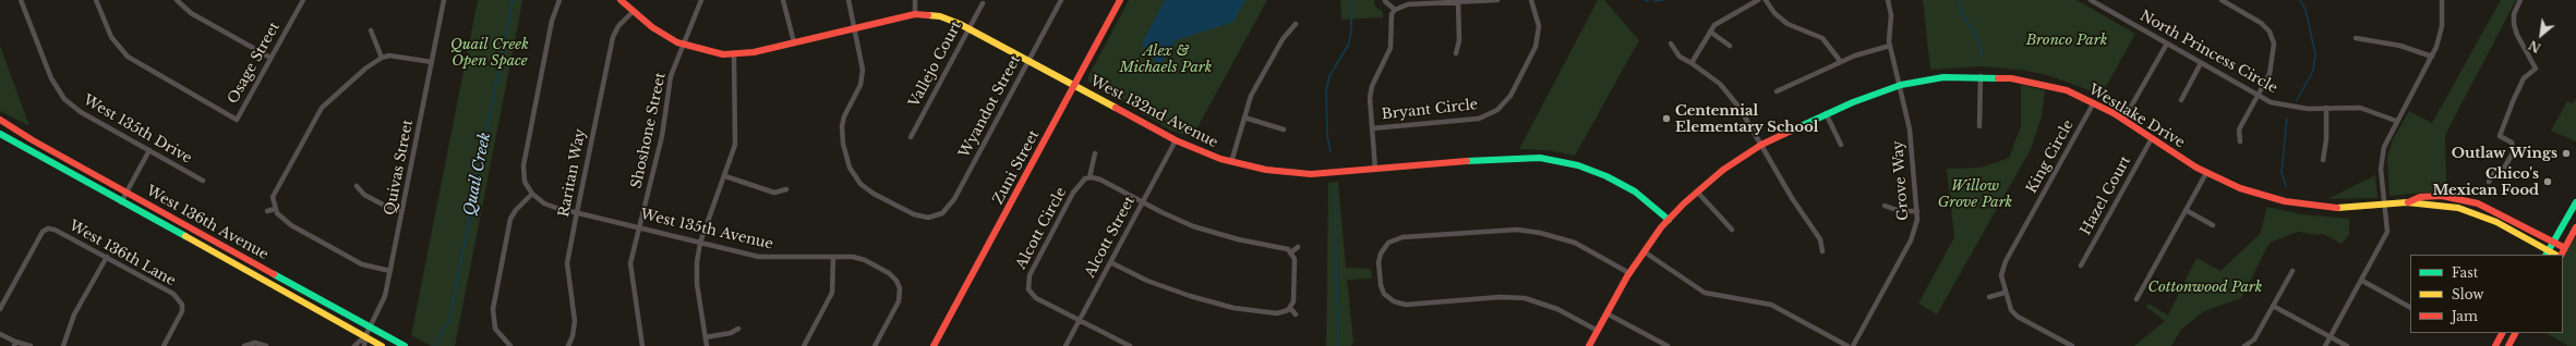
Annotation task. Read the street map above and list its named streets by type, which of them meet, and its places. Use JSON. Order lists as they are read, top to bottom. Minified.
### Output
{"streets":{"street":["North Princess Circle","Osage Street","Vallejo Court","Wyandot Street","Bryant Circle","West 132nd Avenue","Westlake Drive","West 135th Drive","Shoshone Street","King Circle","Quivas Street","Zuni Street","Raritan Way","Grove Way","Hazel Court","West 136th Avenue","Alcott Circle","West 135th Avenue","Alcott Street","West 136th Lane"]},"crossings":[["Vallejo Court","West 132nd Avenue"],["Wyandot Street","West 132nd Avenue"],["West 132nd Avenue","Westlake Drive"],["West 132nd Avenue","Shoshone Street"],["West 132nd Avenue","Zuni Street"],["West 132nd Avenue","Raritan Way"],["West 132nd Avenue","Alcott Street"],["Westlake Drive","King Circle"],["Westlake Drive","Grove Way"],["Westlake Drive","Hazel Court"],["Shoshone Street","West 135th Avenue"],["Quivas Street","West 136th Avenue"],["Raritan Way","West 135th Avenue"],["Alcott Circle","Alcott Street"]],"water":["Quail Creek"],"parks":["Bronco Park","Quail Creek Open Space","Alex & Michaels Park","Willow Grove Park","Cottonwood Park"],"places":["Centennial Elementary School","Outlaw Wings","Chico's Mexican Food"],"legend":["Fast","Slow","Jam"],"north":"bottom left"}
